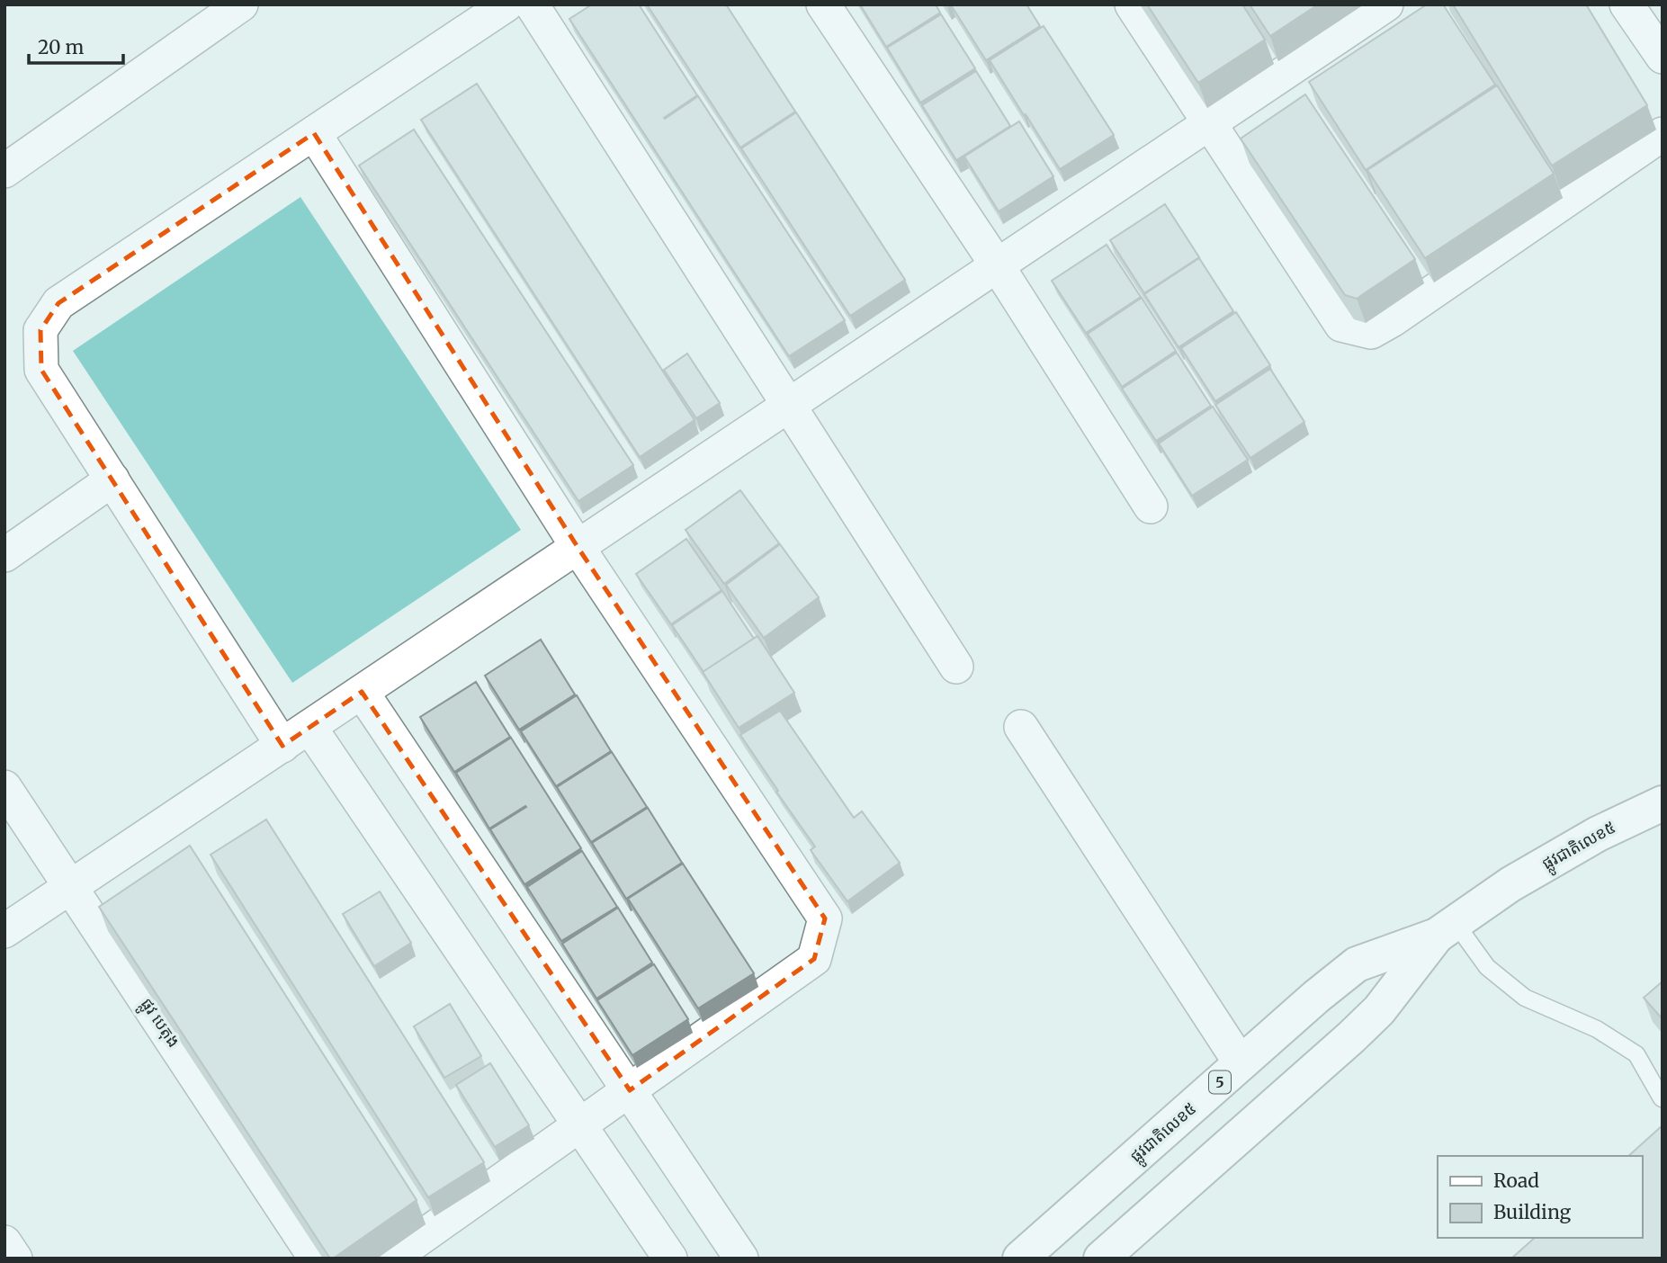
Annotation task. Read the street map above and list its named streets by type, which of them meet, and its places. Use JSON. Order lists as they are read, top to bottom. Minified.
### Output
{"streets":{"highway":["ផ្លូវជាតិលេខ៥","5"],"street":["ផ្លូវ បេតុង"]},"legend":["Road","Building"],"scale_bar":"20 m"}
